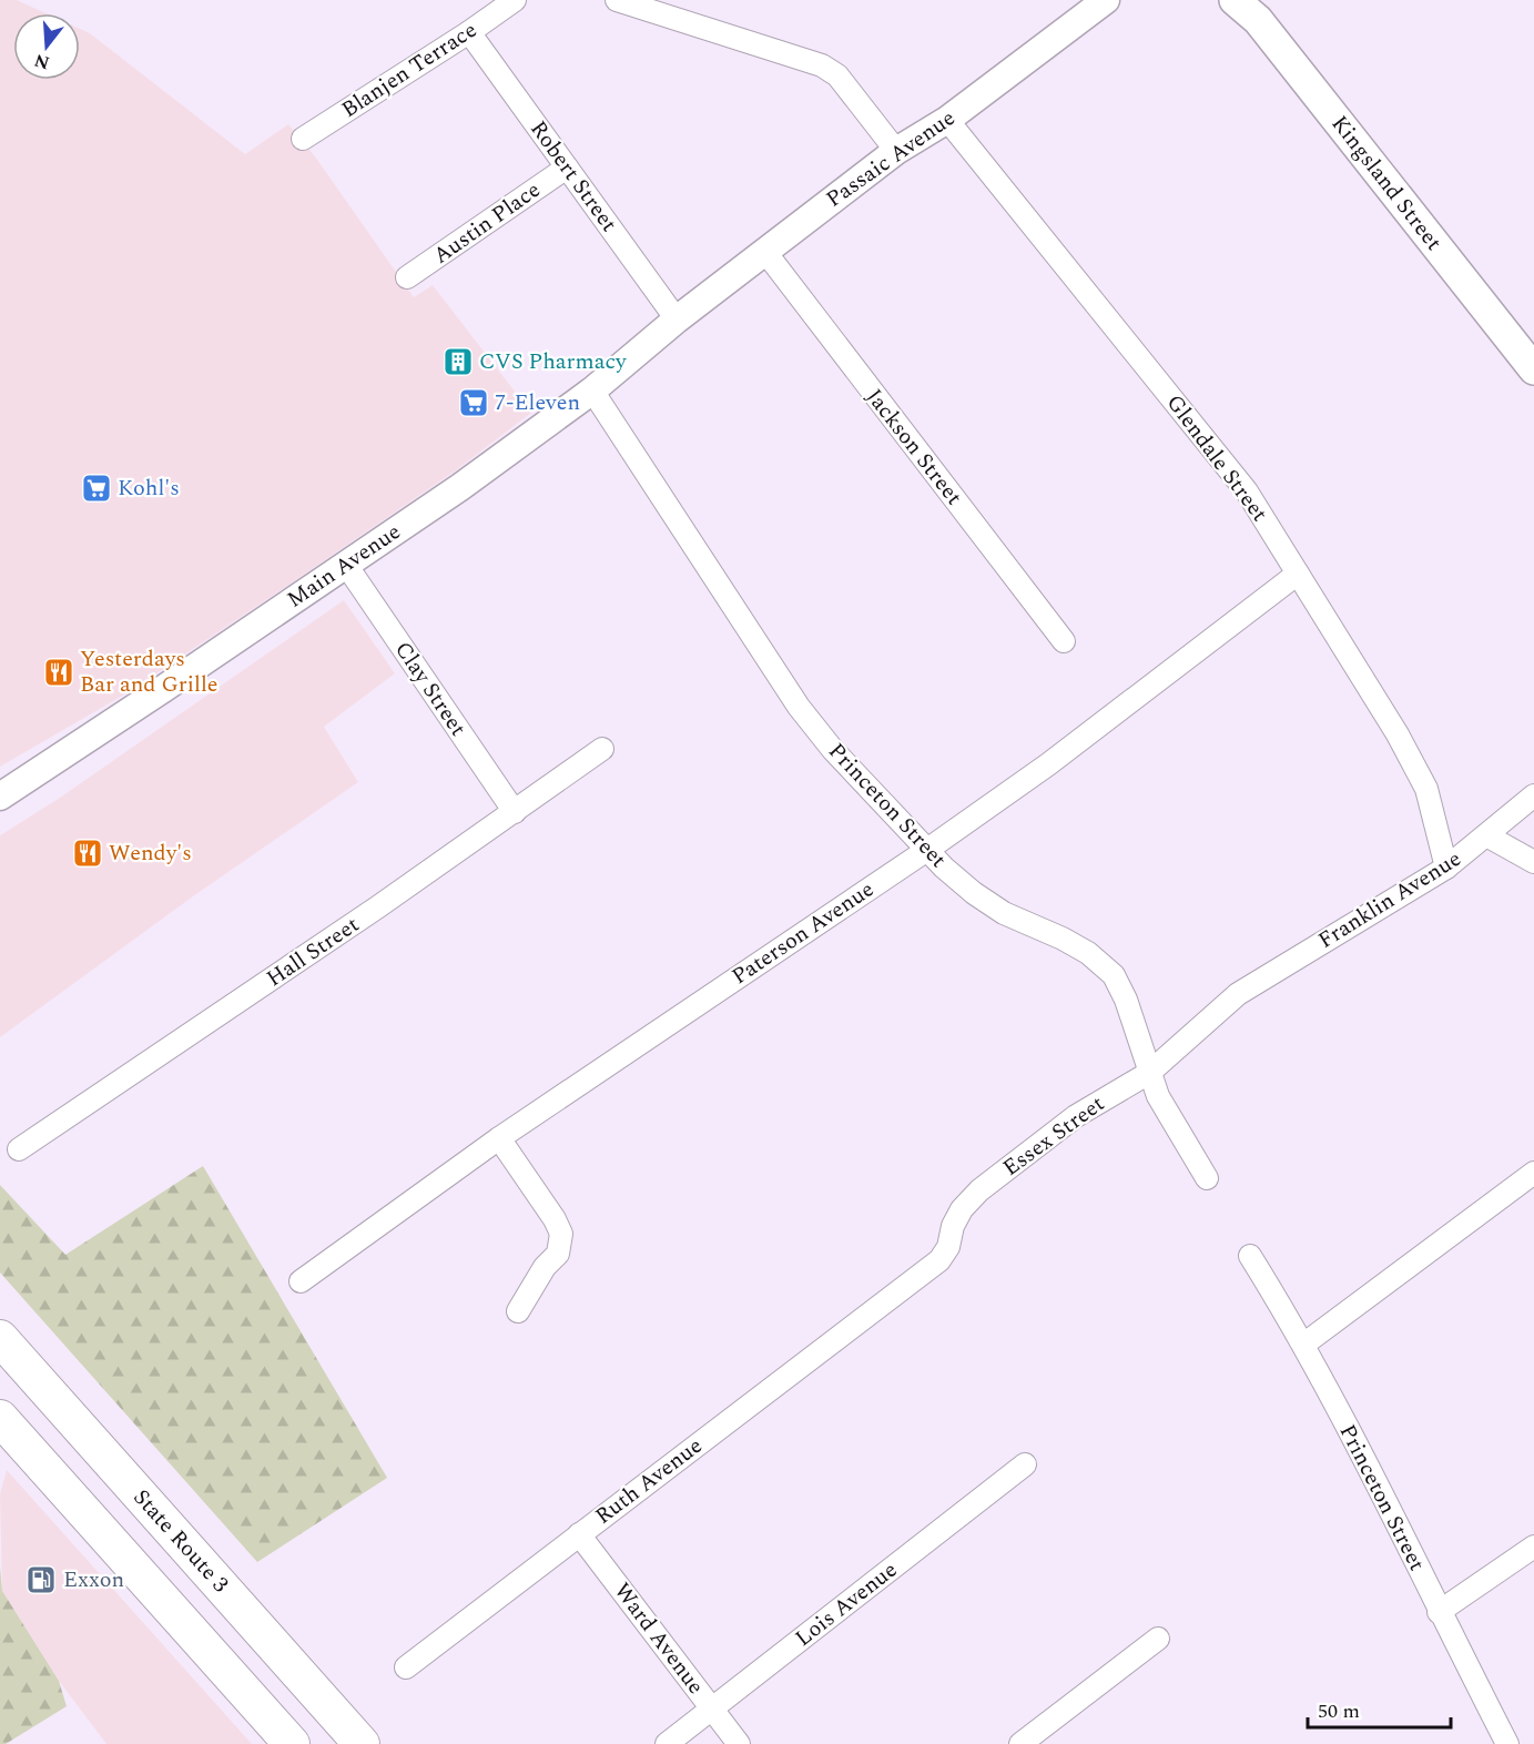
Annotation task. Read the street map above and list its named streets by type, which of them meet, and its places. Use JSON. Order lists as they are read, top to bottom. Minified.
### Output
{"streets":{"highway":["State Route 3"],"main road":["Kingsland Street"],"street":["Blanjen Terrace","Passaic Avenue","Robert Street","Austin Place","Jackson Street","Glendale Street","Main Avenue","Clay Street","Princeton Street","Franklin Avenue","Paterson Avenue","Hall Street","Essex Street","Ruth Avenue","Lois Avenue","Ward Avenue"]},"crossings":[["Blanjen Terrace","Robert Street"],["Passaic Avenue","Robert Street"],["Passaic Avenue","Jackson Street"],["Passaic Avenue","Glendale Street"],["Passaic Avenue","Main Avenue"],["Robert Street","Austin Place"],["Robert Street","Main Avenue"],["Glendale Street","Franklin Avenue"],["Glendale Street","Paterson Avenue"],["Main Avenue","Clay Street"],["Main Avenue","Princeton Street"],["Clay Street","Hall Street"],["Princeton Street","Paterson Avenue"],["Princeton Street","Essex Street"],["Franklin Avenue","Essex Street"],["Essex Street","Ruth Avenue"],["Ruth Avenue","Ward Avenue"],["Lois Avenue","Ward Avenue"]],"places":{"building":["CVS Pharmacy"],"supermarket":["7-Eleven","Kohl's"],"restaurant":["Yesterdays Bar and Grille","Wendy's"],"fuel station":["Exxon"]},"scale_bar":"50 m","north":"bottom"}
